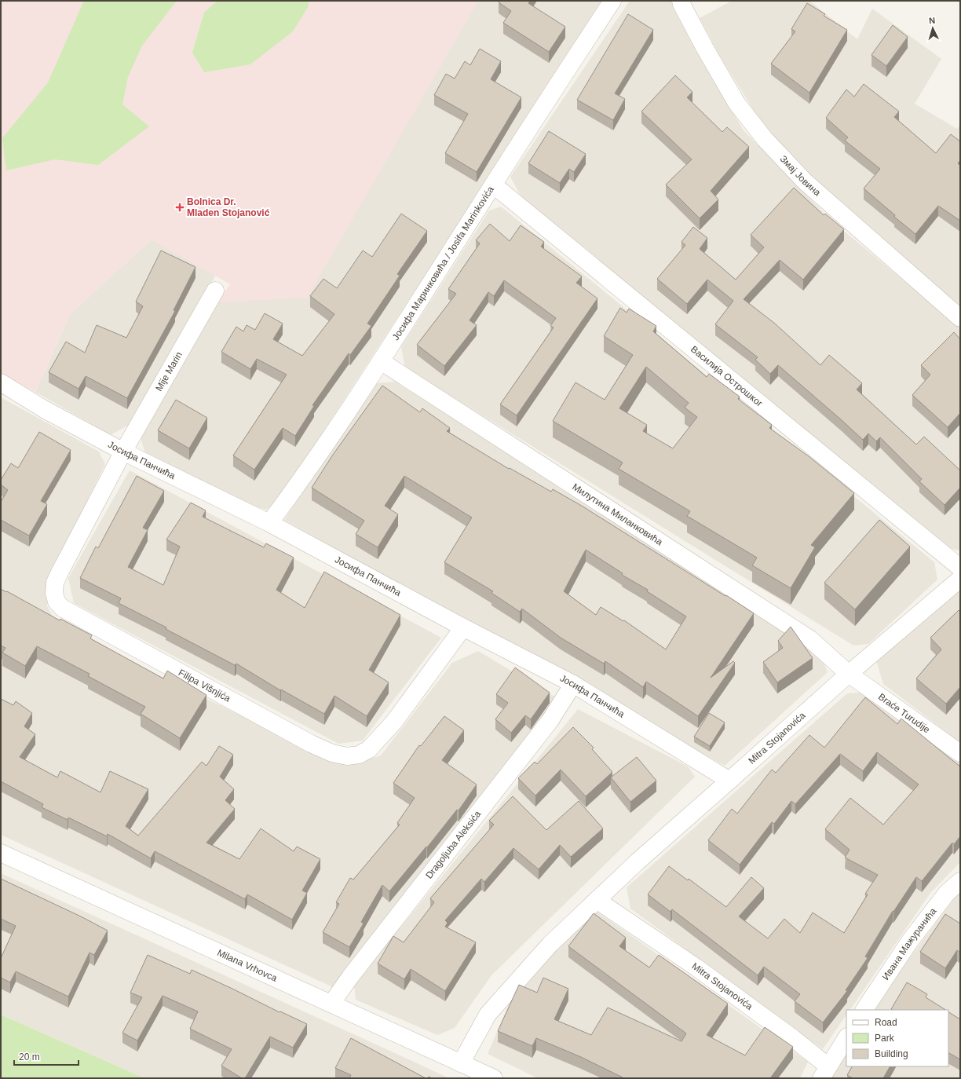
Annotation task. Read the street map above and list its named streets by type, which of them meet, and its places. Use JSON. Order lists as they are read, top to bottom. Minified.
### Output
{"streets":{"street":["Змај Јовина","Јосифа Маринковића / Josifa Marinkovića","Mije Marin","Василија Острошког","Јосифа Панчића","Милутина Миланковића","Filipa Višnjića","Braće Turudije","Mitra Stojanovića","Dragoljuba Aleksića","Ивана Мажуранића","Milana Vrhovca"]},"crossings":[["Јосифа Маринковића / Josifa Marinkovića","Василија Острошког"],["Јосифа Маринковића / Josifa Marinkovića","Јосифа Панчића"],["Јосифа Маринковића / Josifa Marinkovića","Милутина Миланковића"],["Mije Marin","Јосифа Панчића"],["Mije Marin","Filipa Višnjića"],["Јосифа Панчића","Filipa Višnjića"],["Јосифа Панчића","Mitra Stojanovića"],["Јосифа Панчића","Dragoljuba Aleksića"],["Милутина Миланковића","Braće Turudije"],["Милутина Миланковића","Mitra Stojanovića"],["Braće Turudije","Mitra Stojanovića"],["Mitra Stojanovića","Milana Vrhovca"],["Dragoljuba Aleksića","Milana Vrhovca"]],"places":{"health":["Bolnica Dr. Mladen Stojanović"]},"legend":["Road","Park","Building"],"scale_bar":"20 m","north":"top"}
